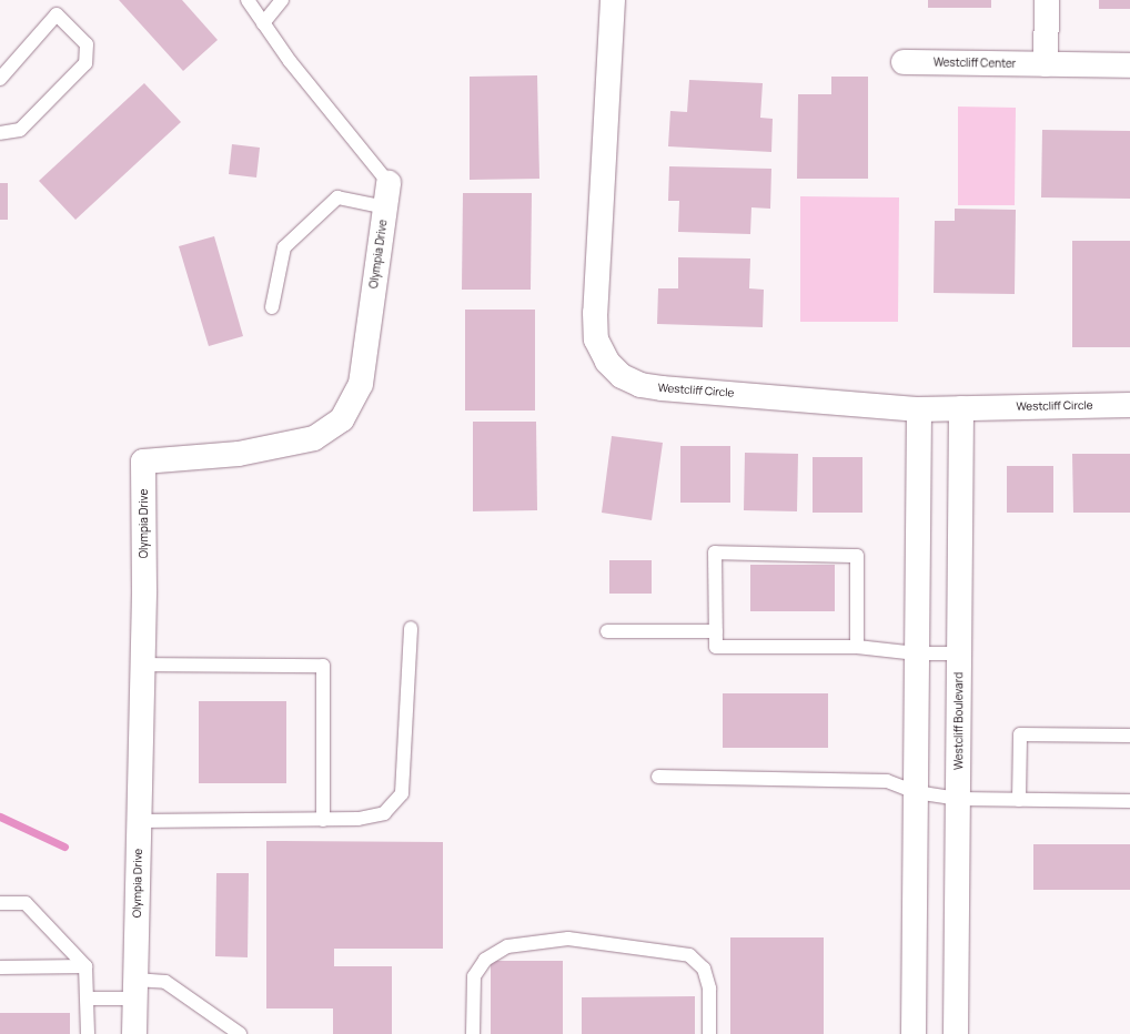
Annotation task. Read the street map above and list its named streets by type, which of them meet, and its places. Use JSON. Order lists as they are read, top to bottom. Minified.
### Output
{"streets":{"street":["Westcliff Center","Olympia Drive","Westcliff Circle","Westcliff Boulevard"]},"crossings":[["Westcliff Circle","Westcliff Boulevard"]]}
